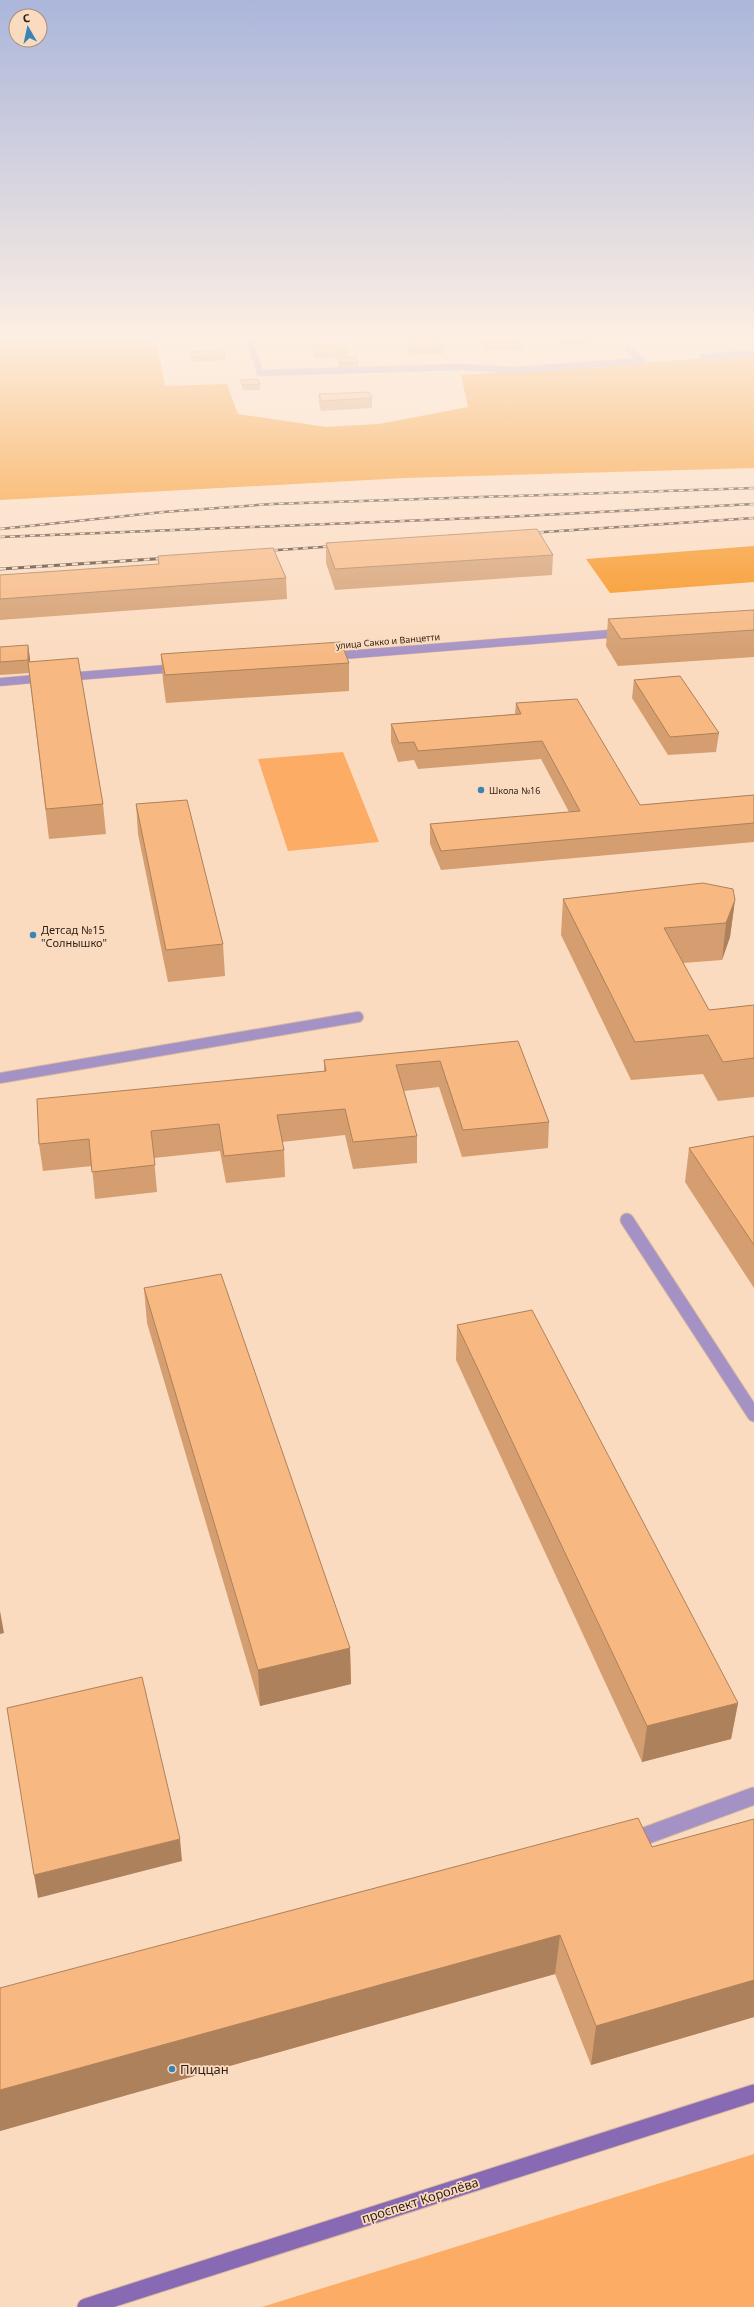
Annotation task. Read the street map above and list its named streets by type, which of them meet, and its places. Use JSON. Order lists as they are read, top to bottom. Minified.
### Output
{"streets":{"main road":["проспект Королёва"],"street":["улица Сакко и Ванцетти"]},"places":["Школа №16","Детсад №15 \"Солнышко\"","Пиццан"],"north":"top"}
